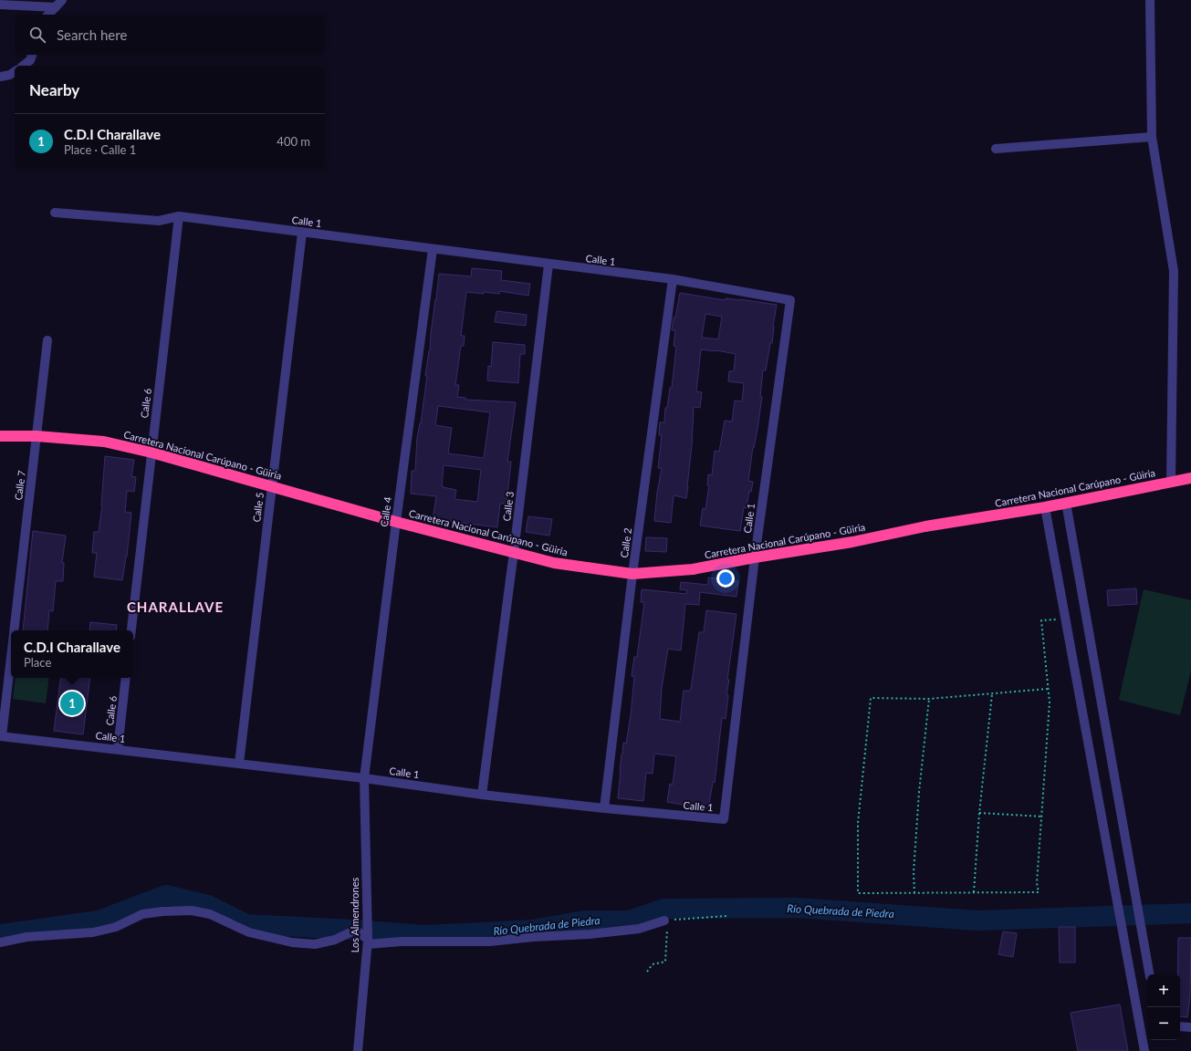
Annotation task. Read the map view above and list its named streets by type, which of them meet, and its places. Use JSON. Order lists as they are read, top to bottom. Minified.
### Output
{"streets":{"highway":["Carretera Nacional Carúpano - Güiria"],"street":["Calle 1","Calle 6","Calle 7","Calle 3","Calle 5","Calle 4","Calle 2","Los Almendrones"]},"crossings":[["Calle 1","Calle 6"],["Calle 1","Carretera Nacional Carúpano - Güiria"],["Calle 1","Calle 7"],["Calle 1","Calle 3"],["Calle 1","Calle 5"],["Calle 1","Calle 4"],["Calle 1","Calle 2"],["Calle 1","Los Almendrones"],["Calle 6","Carretera Nacional Carúpano - Güiria"],["Carretera Nacional Carúpano - Güiria","Calle 7"],["Carretera Nacional Carúpano - Güiria","Calle 3"],["Carretera Nacional Carúpano - Güiria","Calle 5"],["Carretera Nacional Carúpano - Güiria","Calle 4"],["Carretera Nacional Carúpano - Güiria","Calle 2"],["Calle 4","Los Almendrones"]],"districts":["CHARALLAVE"],"water":["Río Quebrada de Piedra"],"page":{"search":"Search here","heading":"Nearby","list":[{"mark":"1","name":"C.D.I Charallave","note":"Place · Calle 1","value":"400 m"}],"popup":["C.D.I Charallave","Place"],"pins":"1","map_buttons":["+","−"]}}
